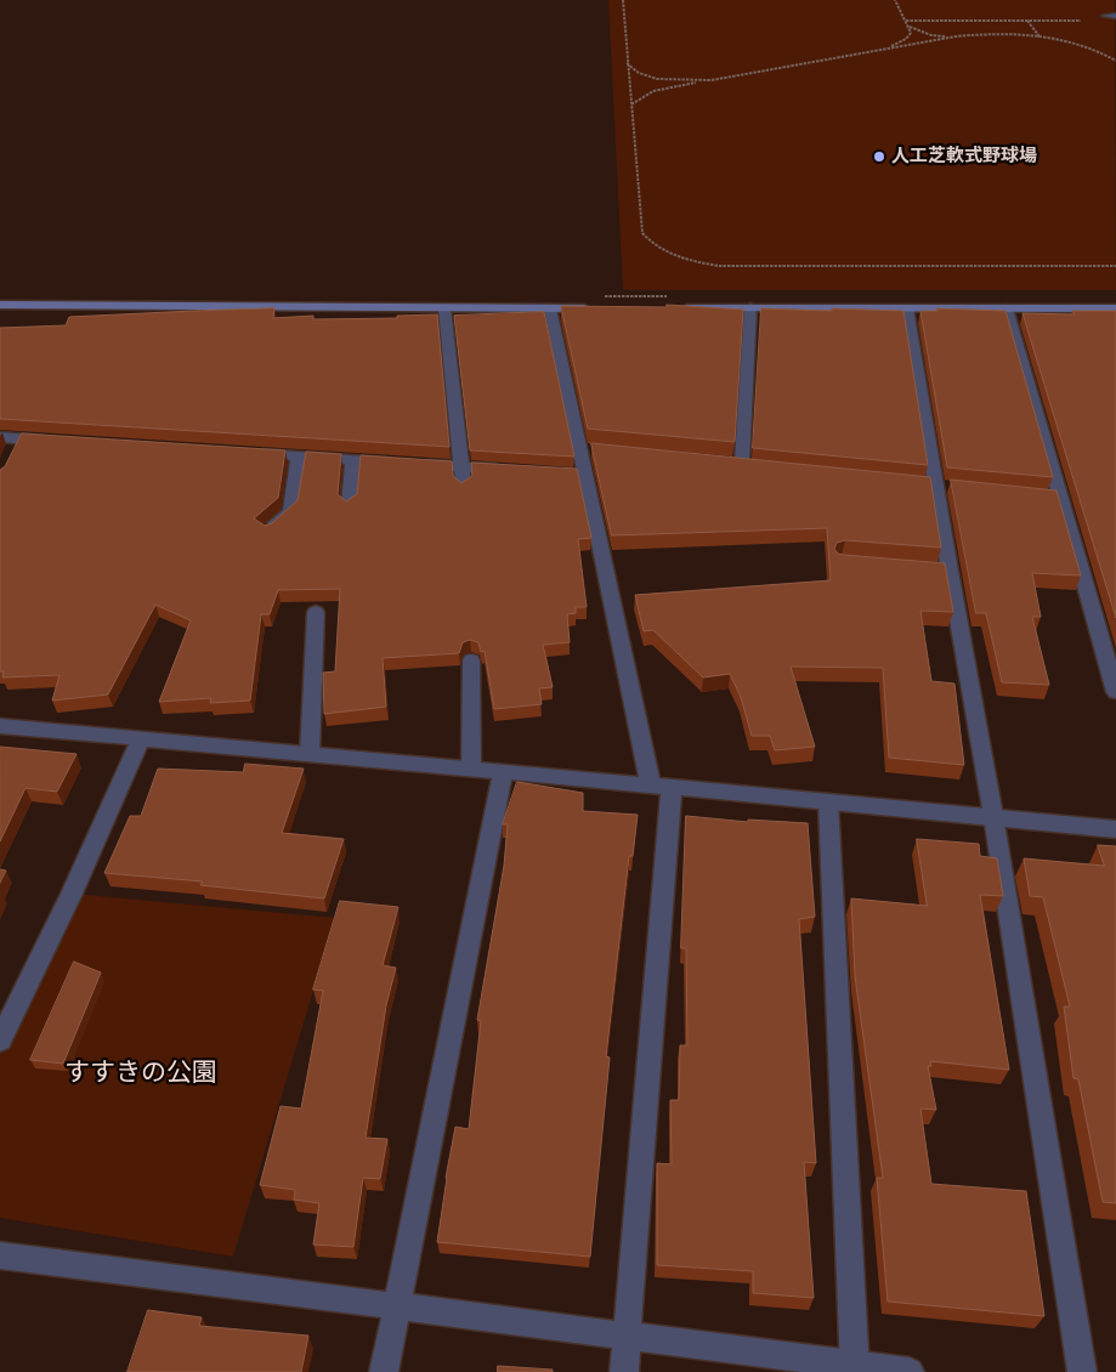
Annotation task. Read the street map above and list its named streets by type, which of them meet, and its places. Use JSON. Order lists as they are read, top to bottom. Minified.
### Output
{"parks":["すすきの公園"],"places":["人工芝軟式野球場"]}
